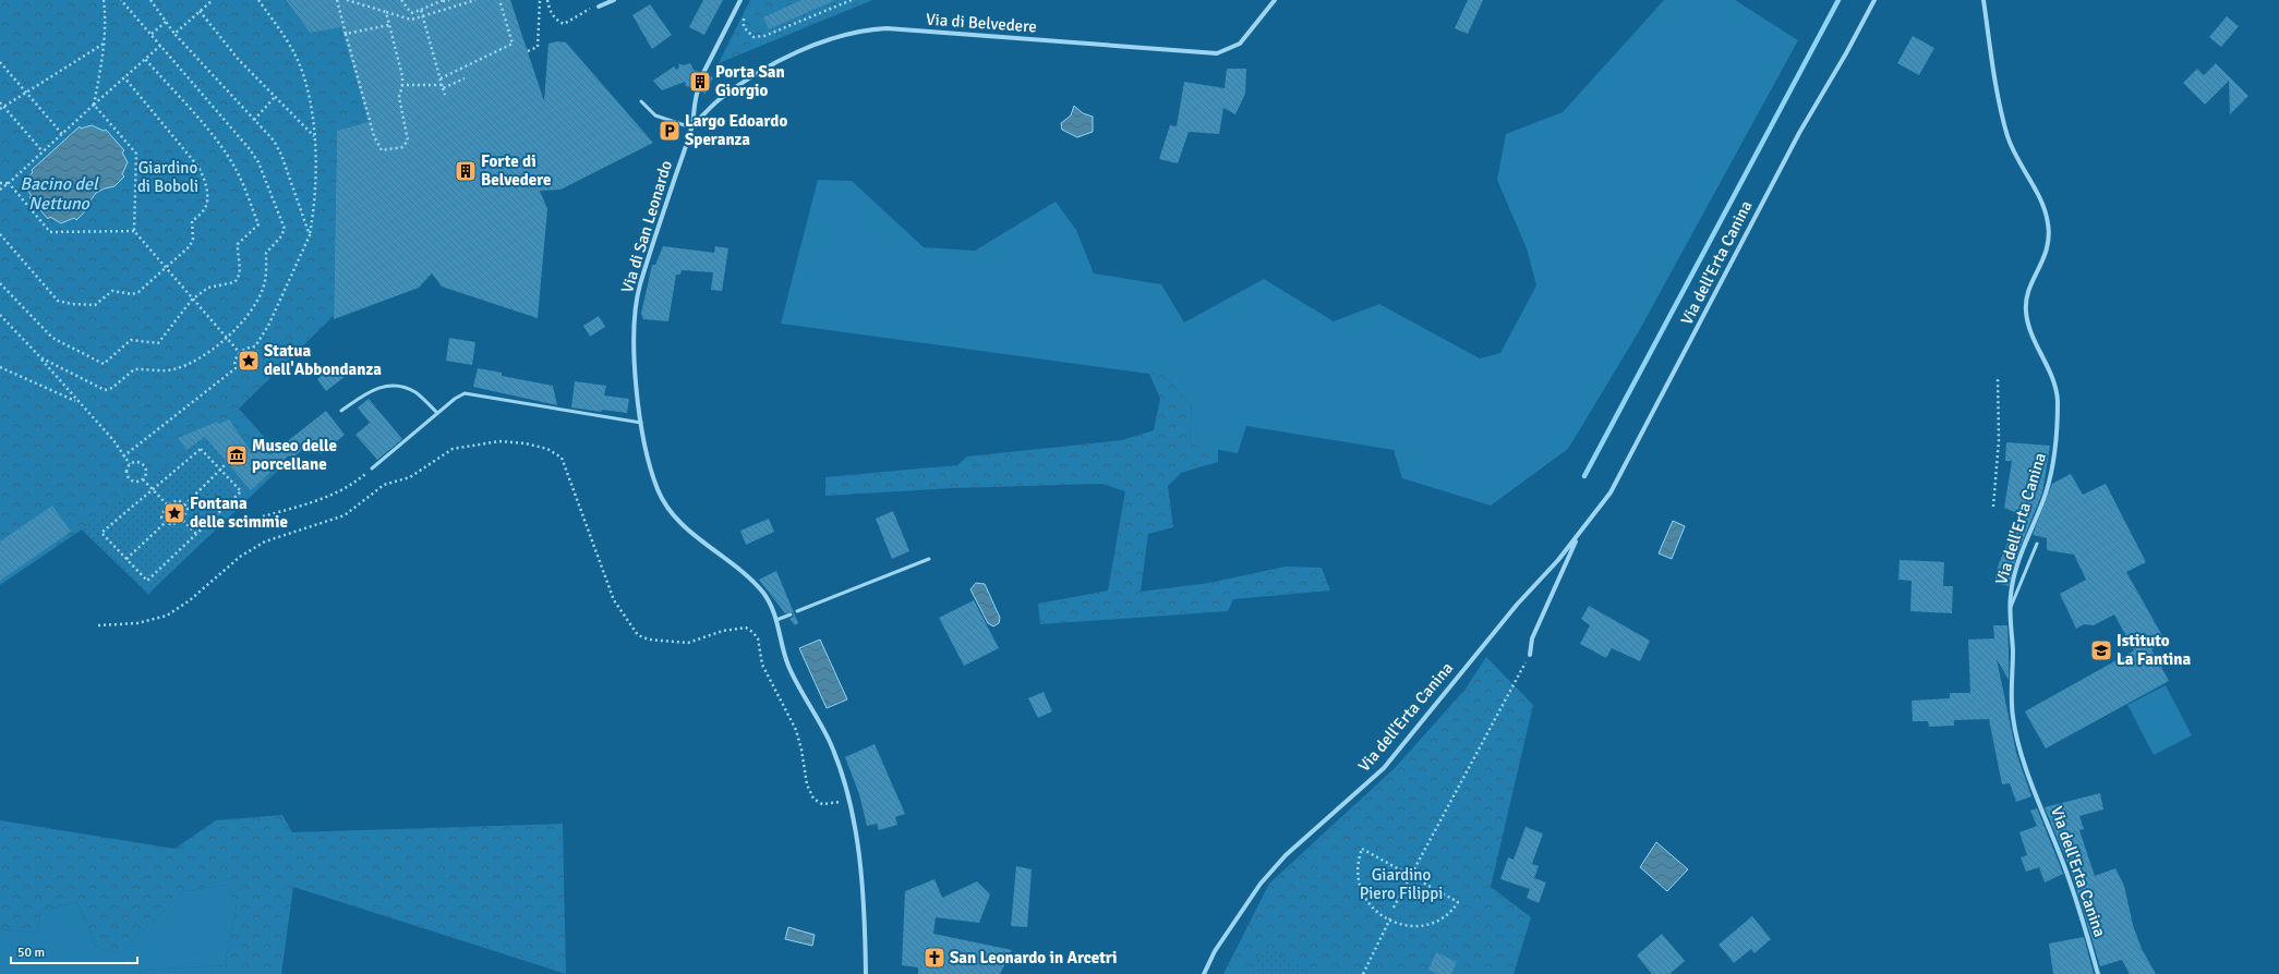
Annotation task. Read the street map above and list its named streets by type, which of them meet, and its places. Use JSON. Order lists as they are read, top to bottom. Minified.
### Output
{"streets":{"street":["Via di Belvedere","Via di San Leonardo","Via dell'Erta Canina"]},"crossings":[["Via di Belvedere","Via di San Leonardo"]],"water":["Bacino del Nettuno"],"parks":["Giardino di Boboli","Giardino Piero Filippi"],"places":{"building":["Porta San Giorgio","Forte di Belvedere"],"parking":["Largo Edoardo Speranza"],"place":["Statua dell'Abbondanza","Fontana delle scimmie"],"museum":["Museo delle porcellane"],"school or university":["Istituto La Fantina"],"church":["San Leonardo in Arcetri"]},"scale_bar":"50 m"}
